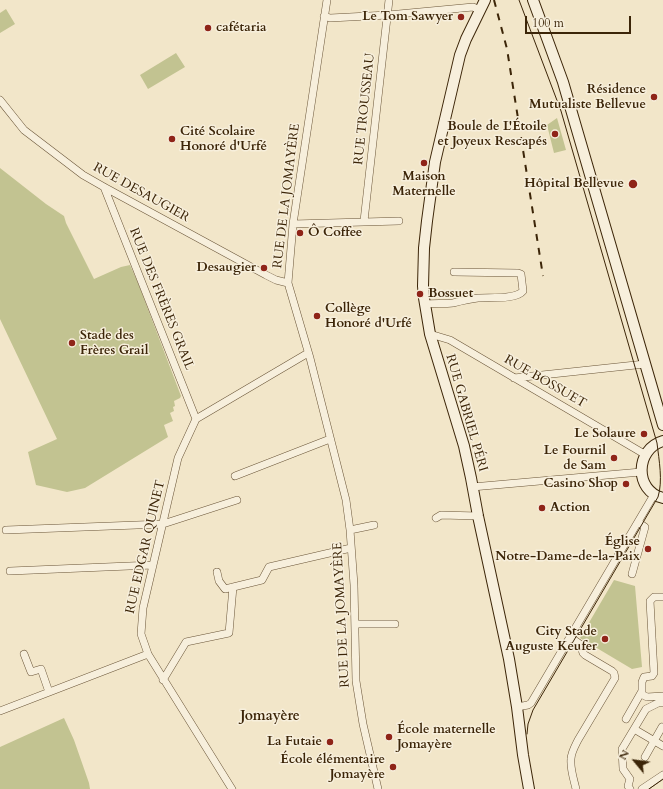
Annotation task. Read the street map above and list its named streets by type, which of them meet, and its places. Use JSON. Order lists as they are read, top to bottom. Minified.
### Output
{"streets":{"main road":["RUE GABRIEL PÉRI"],"street":["RUE TROUSSEAU","RUE DESAUGIER","RUE DE LA JOMAYÈRE","RUE DES FRÈRES GRAIL","RUE BOSSUET","RUE EDGAR QUINET"]},"crossings":[["RUE DESAUGIER","RUE DE LA JOMAYÈRE"],["RUE DESAUGIER","RUE DES FRÈRES GRAIL"],["RUE DES FRÈRES GRAIL","RUE EDGAR QUINET"],["RUE BOSSUET","RUE GABRIEL PÉRI"]],"districts":["Jomayère"],"places":["Le Tom Sawyer","cafétaria","Résidence Mutualiste Bellevue","Boule de L'Étoile et Joyeux Rescapés","Cité Scolaire Honoré d'Urfé","Maison Maternelle","Hôpital Bellevue","Ô Coffee","Desaugier","Bossuet","Collège Honoré d'Urfé","Stade des Frères Grail","Le Solaure","Le Fournil de Sam","Casino Shop","Action","Église Notre-Dame-de-la-Paix","City Stade Auguste Keufer","École maternelle Jomayère","La Futaie","École élémentaire Jomayère"],"scale_bar":"100 m","north":"top left"}
